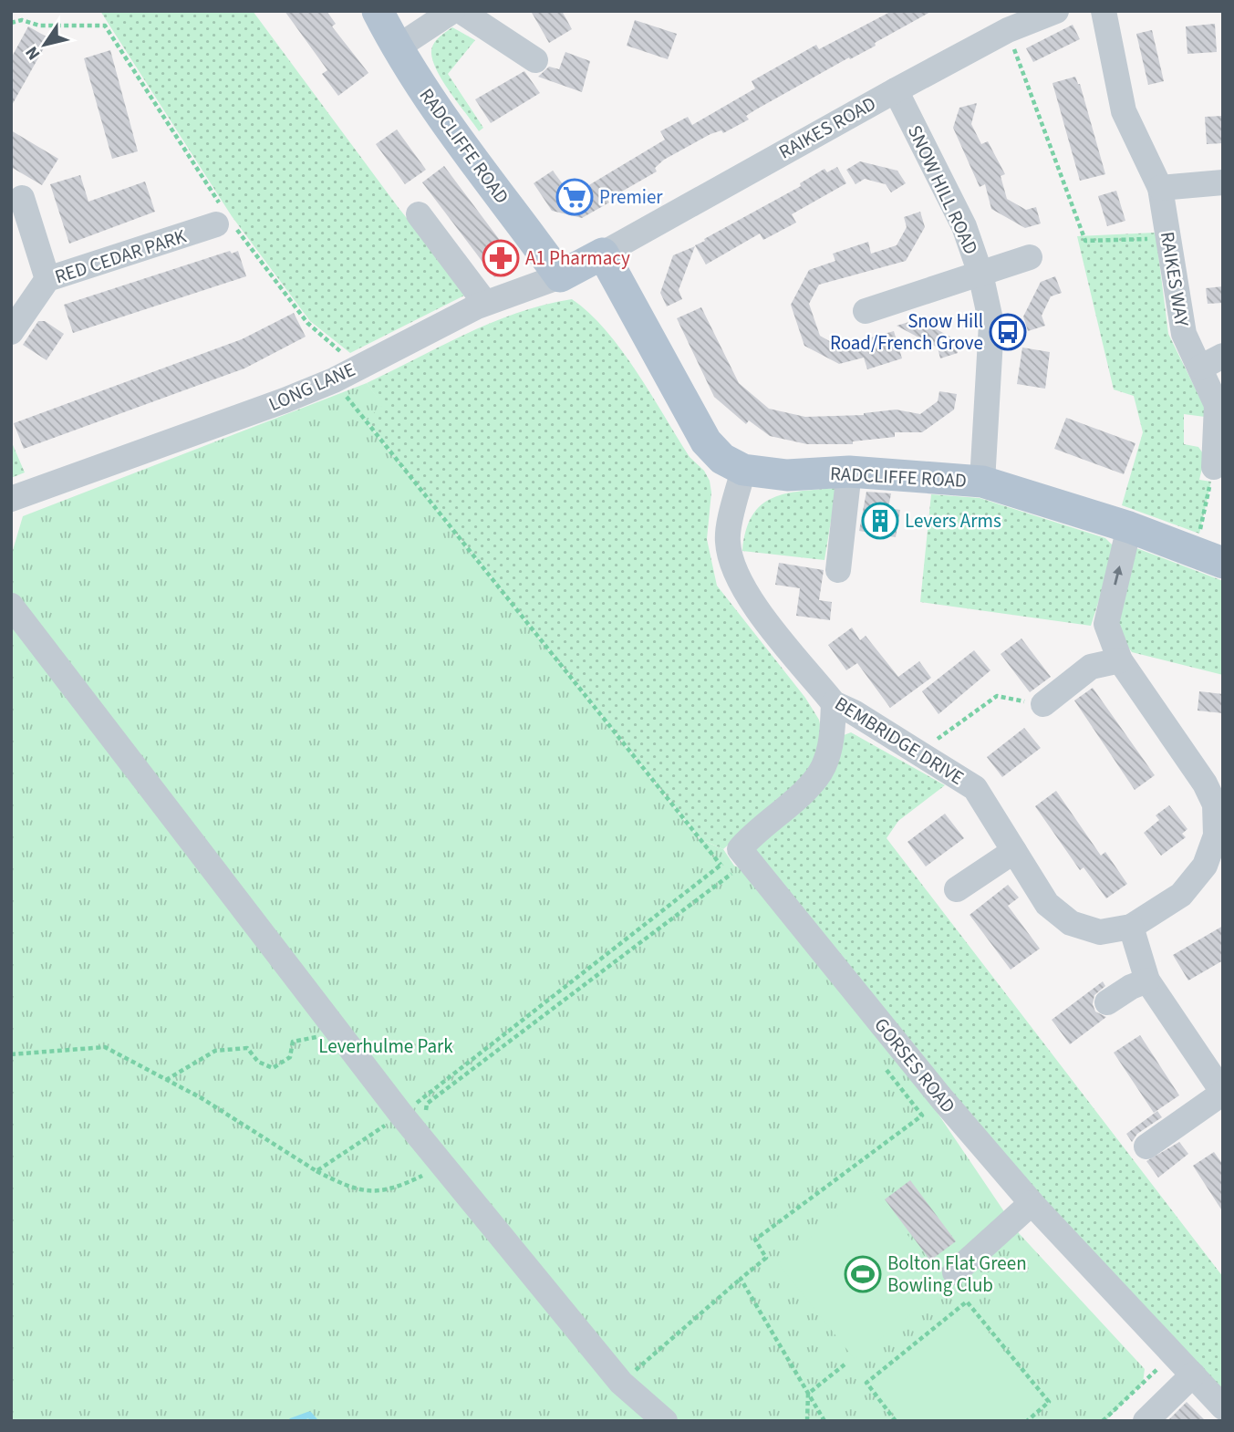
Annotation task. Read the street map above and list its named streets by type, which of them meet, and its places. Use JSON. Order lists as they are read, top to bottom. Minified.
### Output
{"streets":{"main road":["RADCLIFFE ROAD","LONG LANE"],"street":["RAIKES ROAD","SNOW HILL ROAD","RED CEDAR PARK","RAIKES WAY","BEMBRIDGE DRIVE","GORSES ROAD"]},"crossings":[["RAIKES ROAD","RADCLIFFE ROAD"],["RAIKES ROAD","SNOW HILL ROAD"],["RAIKES ROAD","LONG LANE"],["RADCLIFFE ROAD","SNOW HILL ROAD"],["RADCLIFFE ROAD","LONG LANE"],["RADCLIFFE ROAD","BEMBRIDGE DRIVE"],["BEMBRIDGE DRIVE","GORSES ROAD"]],"parks":["Leverhulme Park"],"places":{"supermarket":["Premier"],"pharmacy":["A1 Pharmacy"],"bus stop":["Snow Hill Road/French Grove"],"building":["Levers Arms"],"sports":["Bolton Flat Green Bowling Club"]},"north":"bottom left"}
